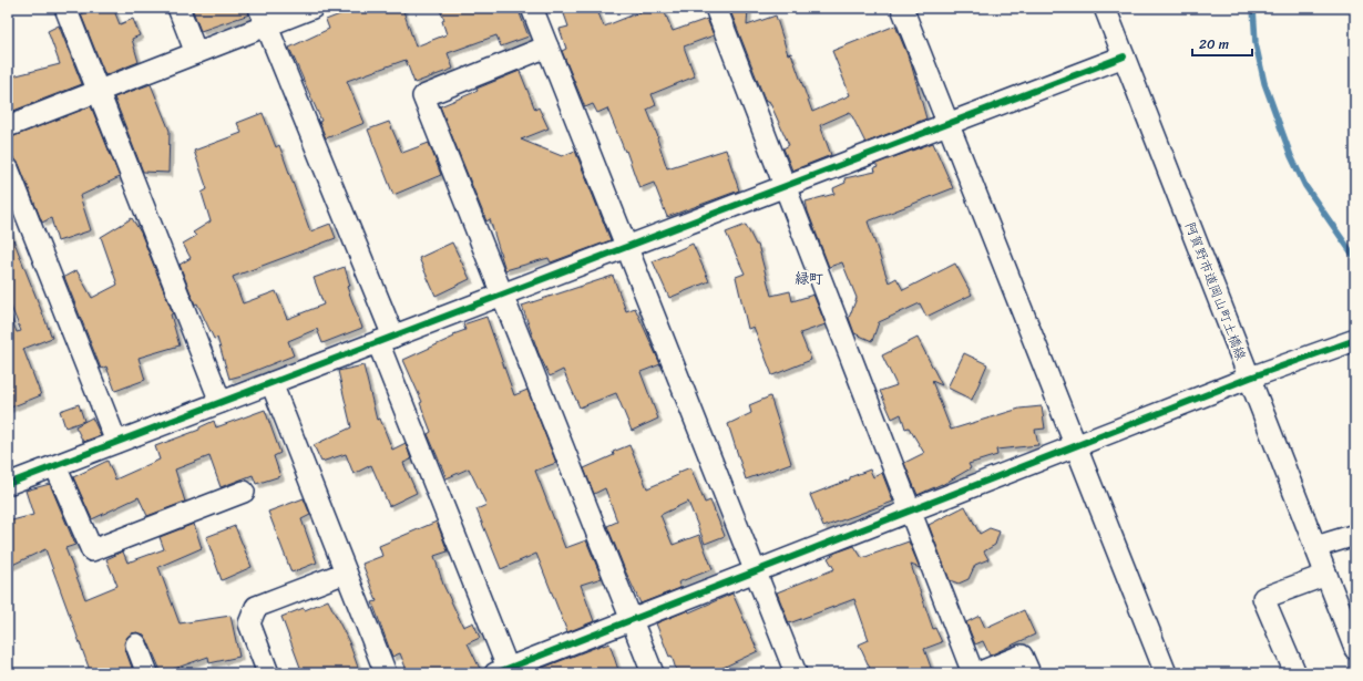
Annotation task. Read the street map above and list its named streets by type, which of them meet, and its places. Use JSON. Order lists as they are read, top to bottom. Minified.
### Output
{"streets":{"street":["阿賀野市道岡山町土橋線"]},"districts":["緑町"],"scale_bar":"20 m"}
